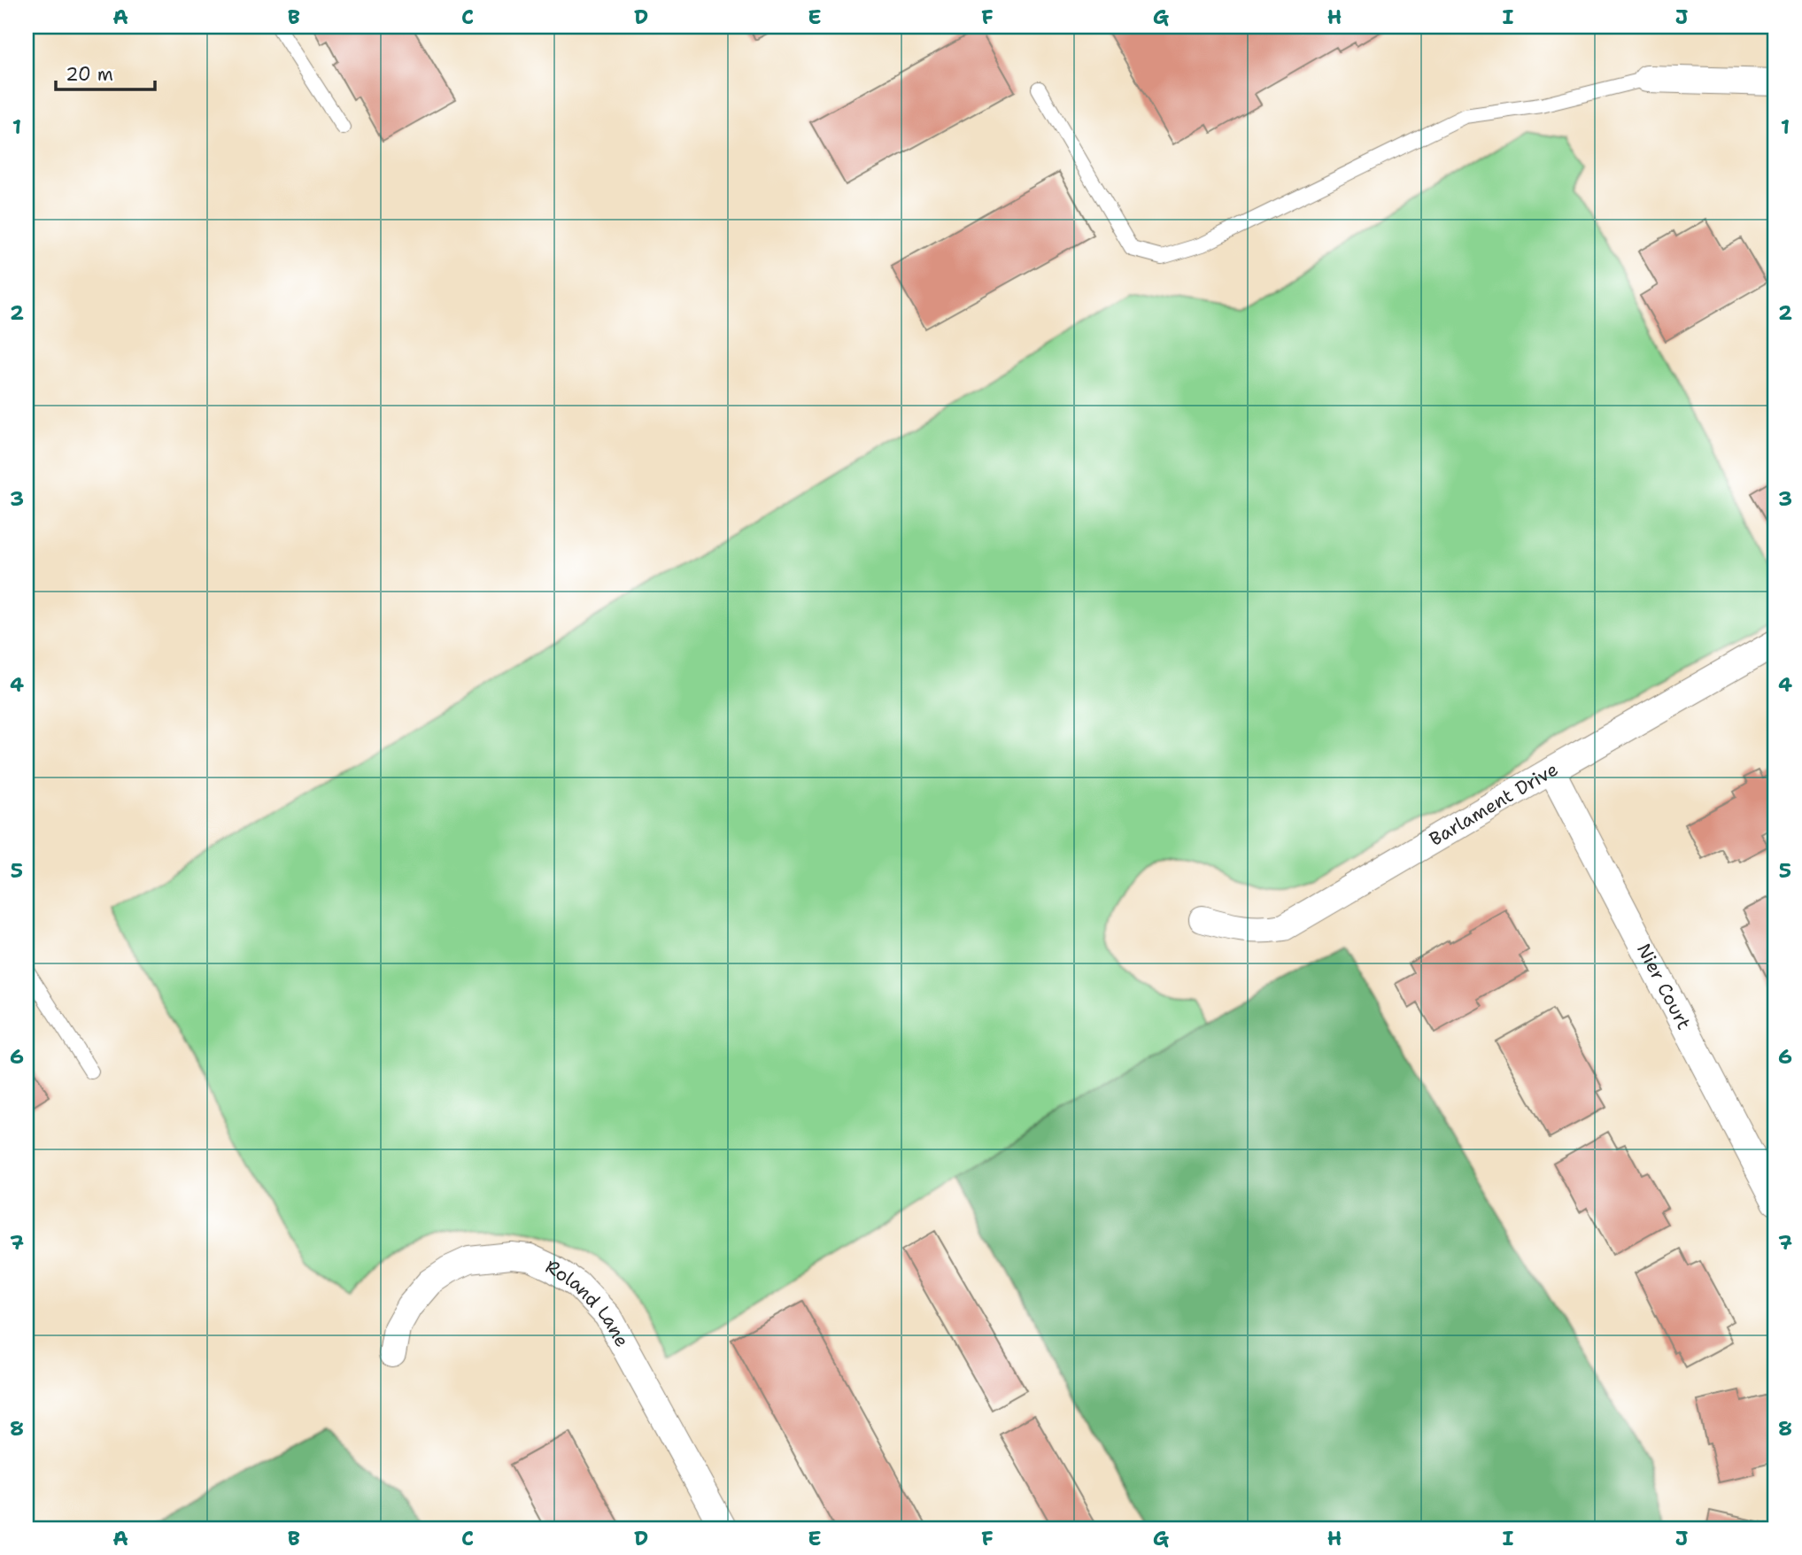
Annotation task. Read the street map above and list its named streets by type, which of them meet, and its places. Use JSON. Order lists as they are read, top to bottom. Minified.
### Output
{"streets":{"street":["Barlament Drive","Nier Court","Roland Lane"]},"crossings":[["Barlament Drive","Nier Court"]],"scale_bar":"20 m","grid":{"columns":["A","B","C","D","E","F","G","H","I","J"],"rows":["1","2","3","4","5","6","7","8"]}}
